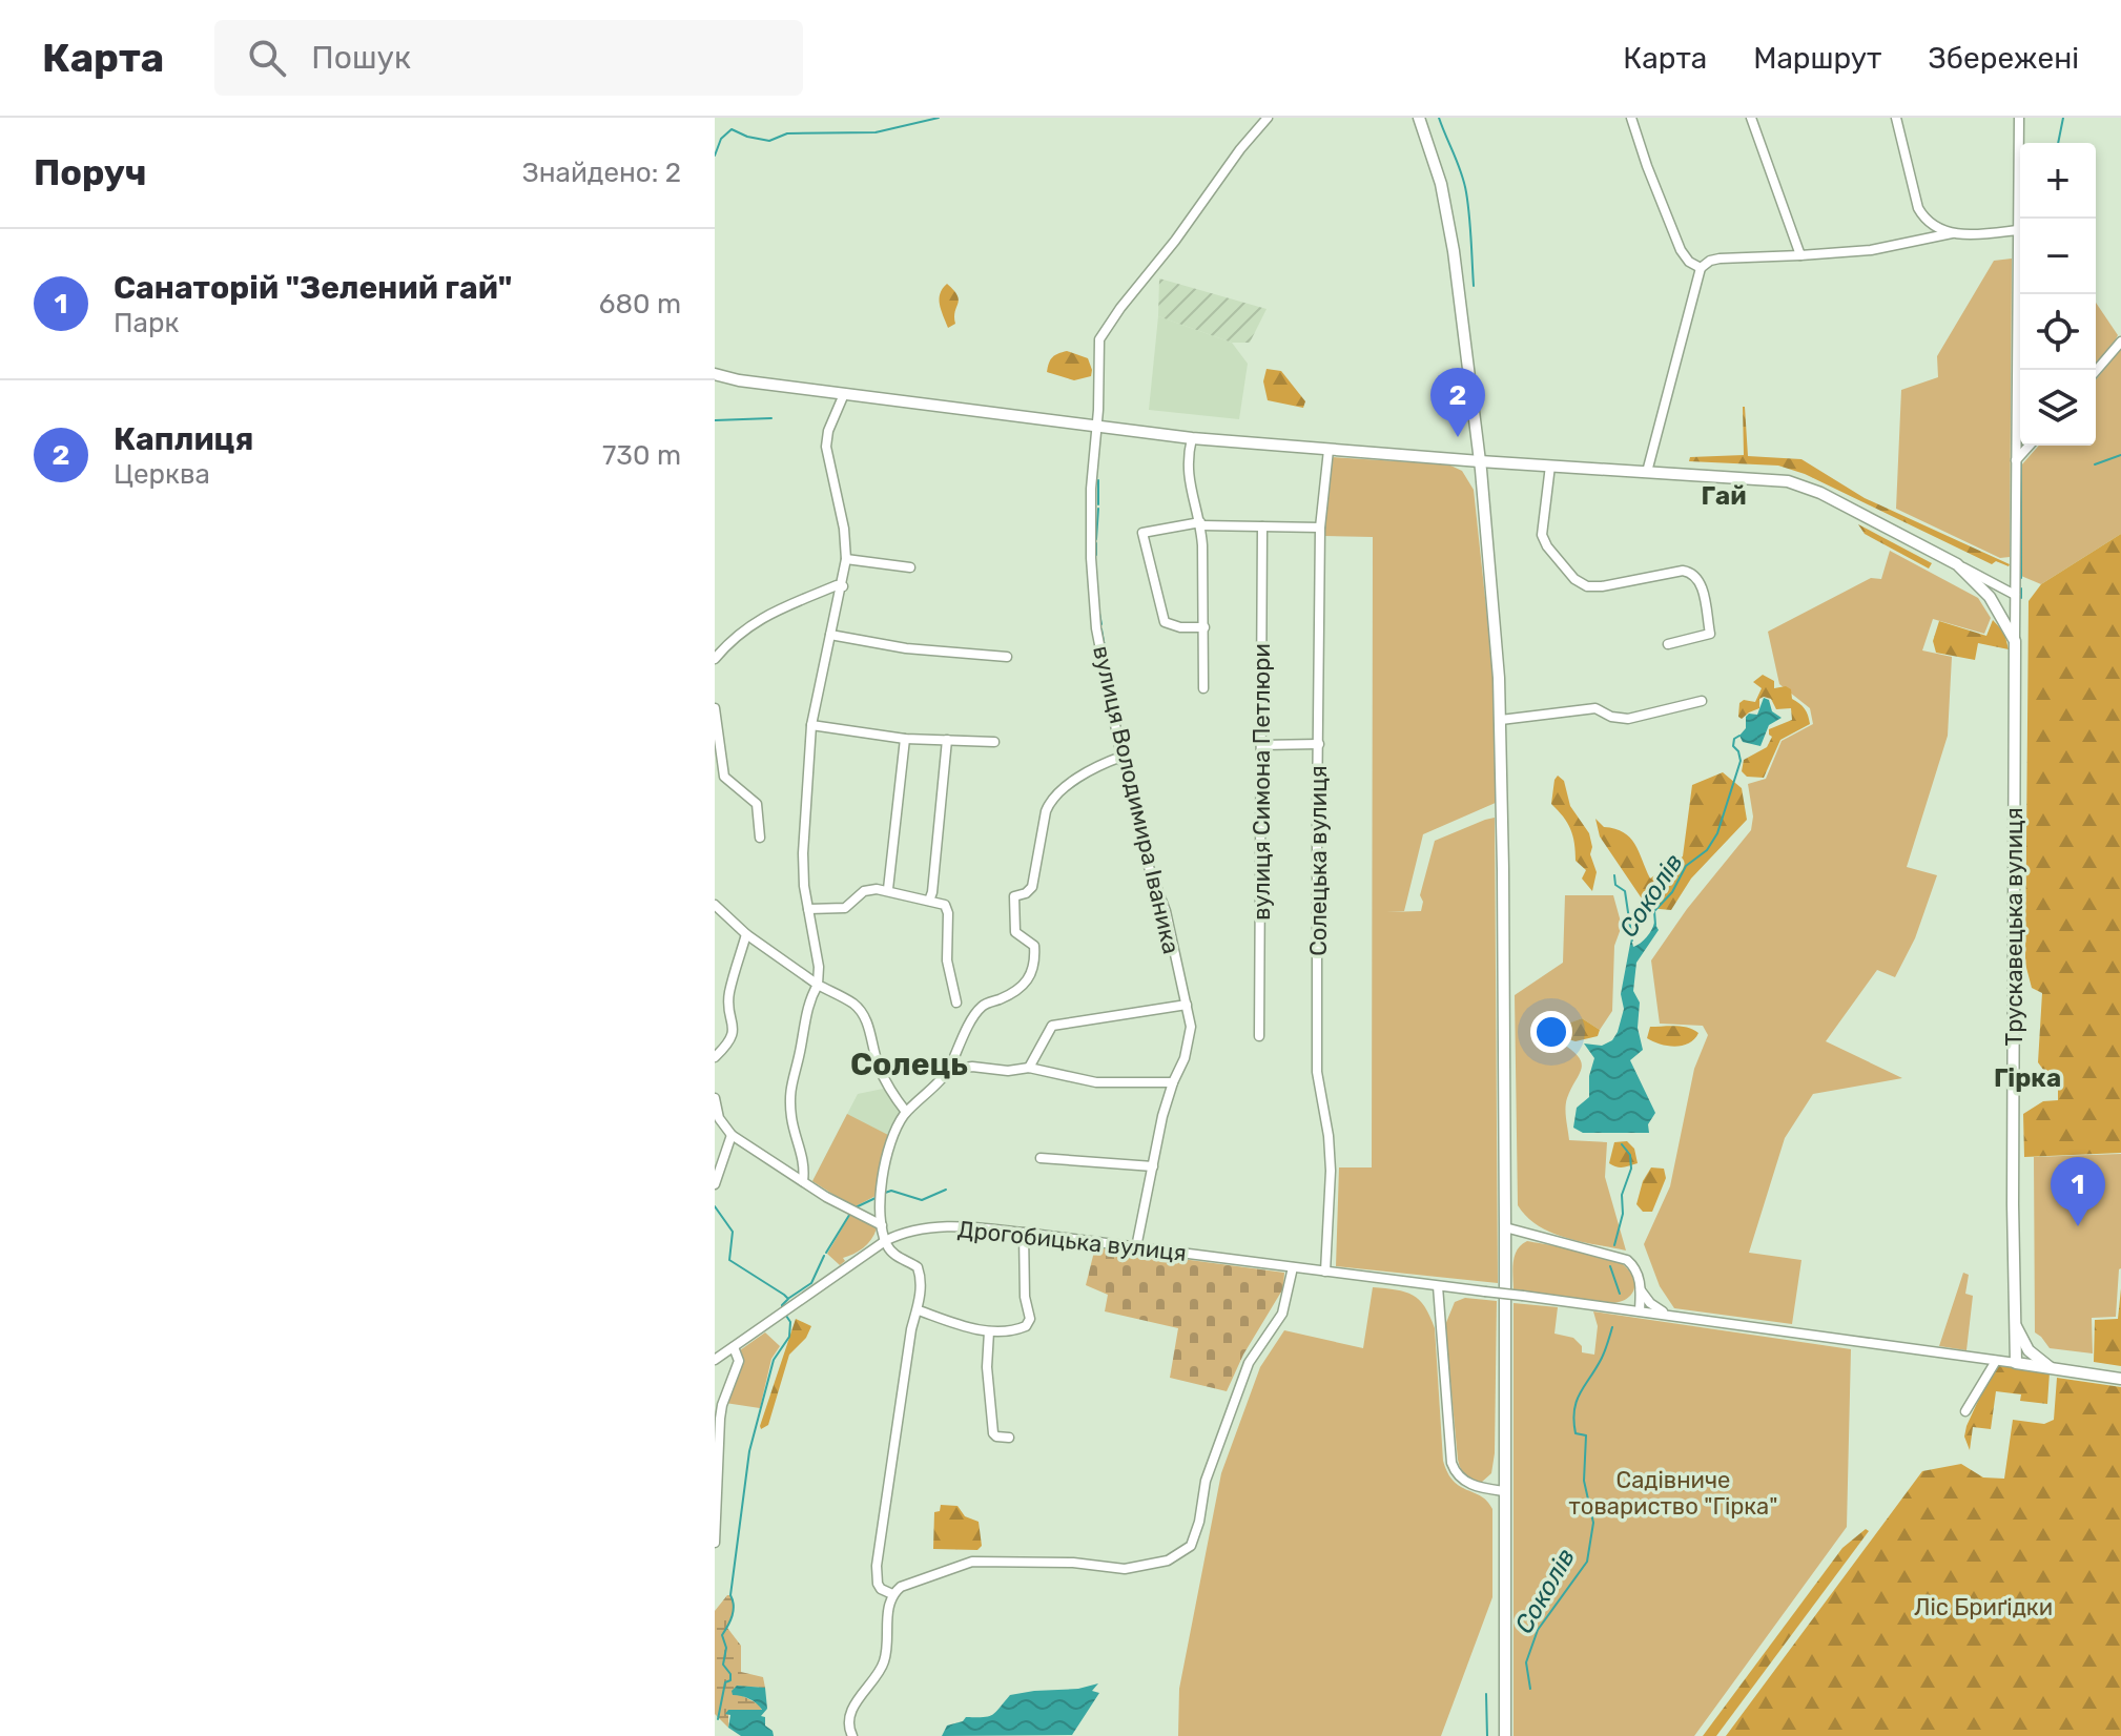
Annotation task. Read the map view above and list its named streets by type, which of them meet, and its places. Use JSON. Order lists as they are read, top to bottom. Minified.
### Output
{"streets":{"main road":["Трускавецька вулиця"],"street":["вулиця Симона Петлюри","вулиця Володимира Іваника","Солецька вулиця","Дрогобицька вулиця"]},"crossings":[["вулиця Володимира Іваника","Дрогобицька вулиця"],["Солецька вулиця","Дрогобицька вулиця"]],"districts":["Гай","Солець","Гірка"],"water":["Соколів"],"parks":["Садівниче товариство \"Гірка\"","Ліс Бриґідки"],"page":{"header":"Карта","search":"Пошук","nav":["Карта","Маршрут","Збережені"],"heading":["Поруч","Знайдено: 2"],"map_buttons":["+","−"],"list":[{"mark":"1","name":"Санаторій \"Зелений гай\"","note":"Парк","value":"680 m"},{"mark":"2","name":"Каплиця","note":"Церква","value":"730 m"}],"pins":["2","1"]}}
